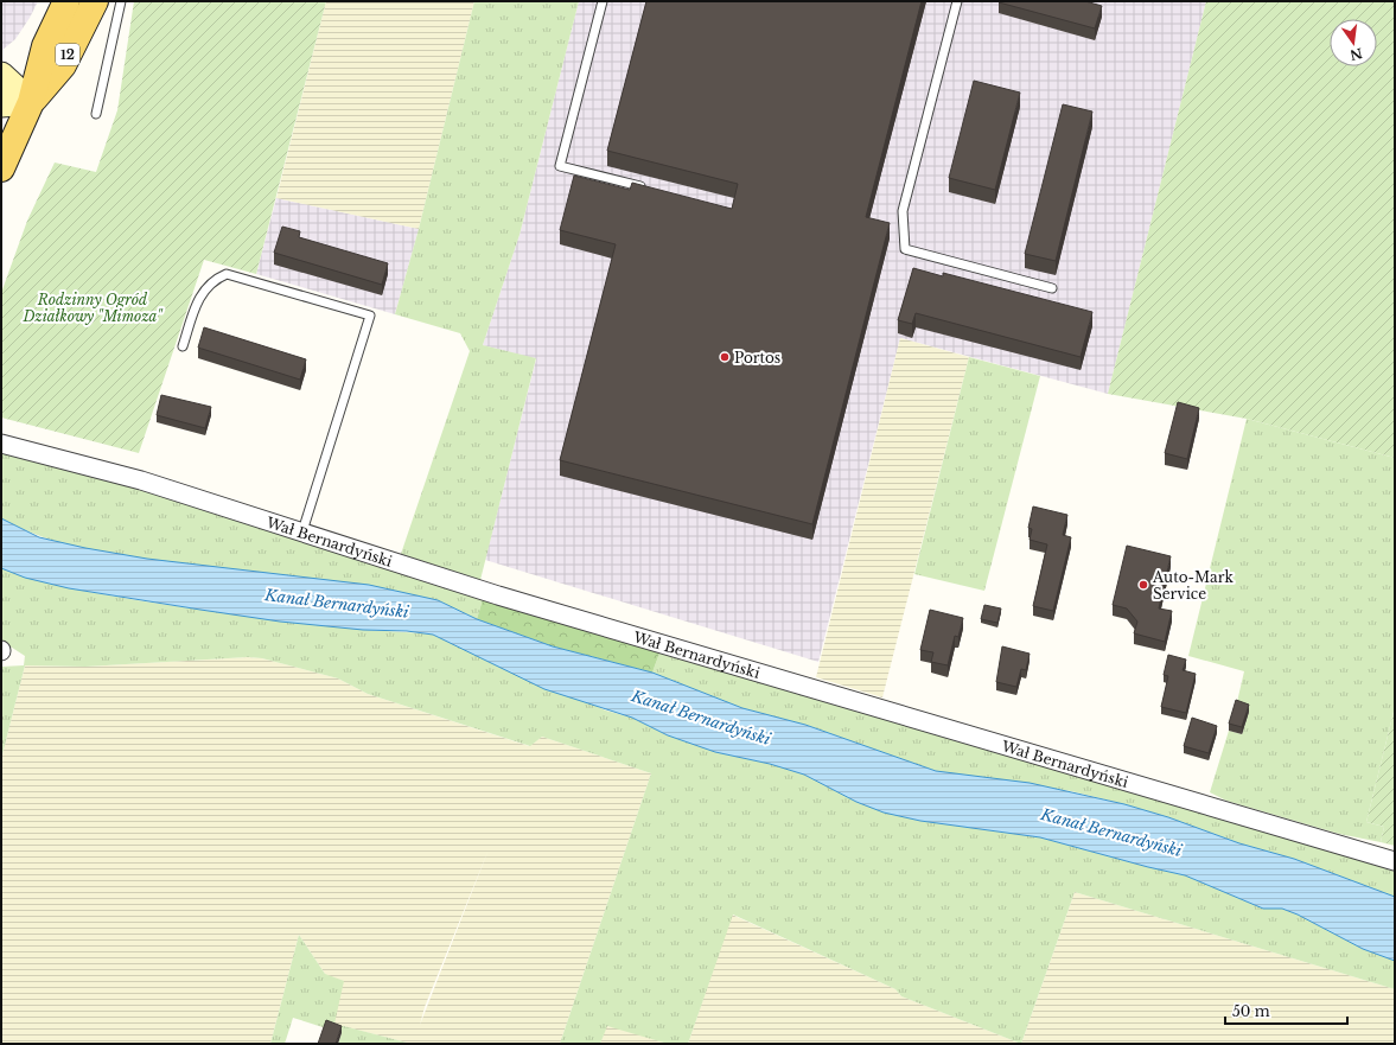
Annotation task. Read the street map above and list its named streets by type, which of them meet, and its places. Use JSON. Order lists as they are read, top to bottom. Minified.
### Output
{"streets":{"main road":["12"],"street":["Wał Bernardyński"]},"water":["Kanał Bernardyński"],"parks":["Rodzinny Ogród Działkowy \"Mimoza\""],"places":["Portos","Auto-Mark Service"],"scale_bar":"50 m","north":"bottom"}
